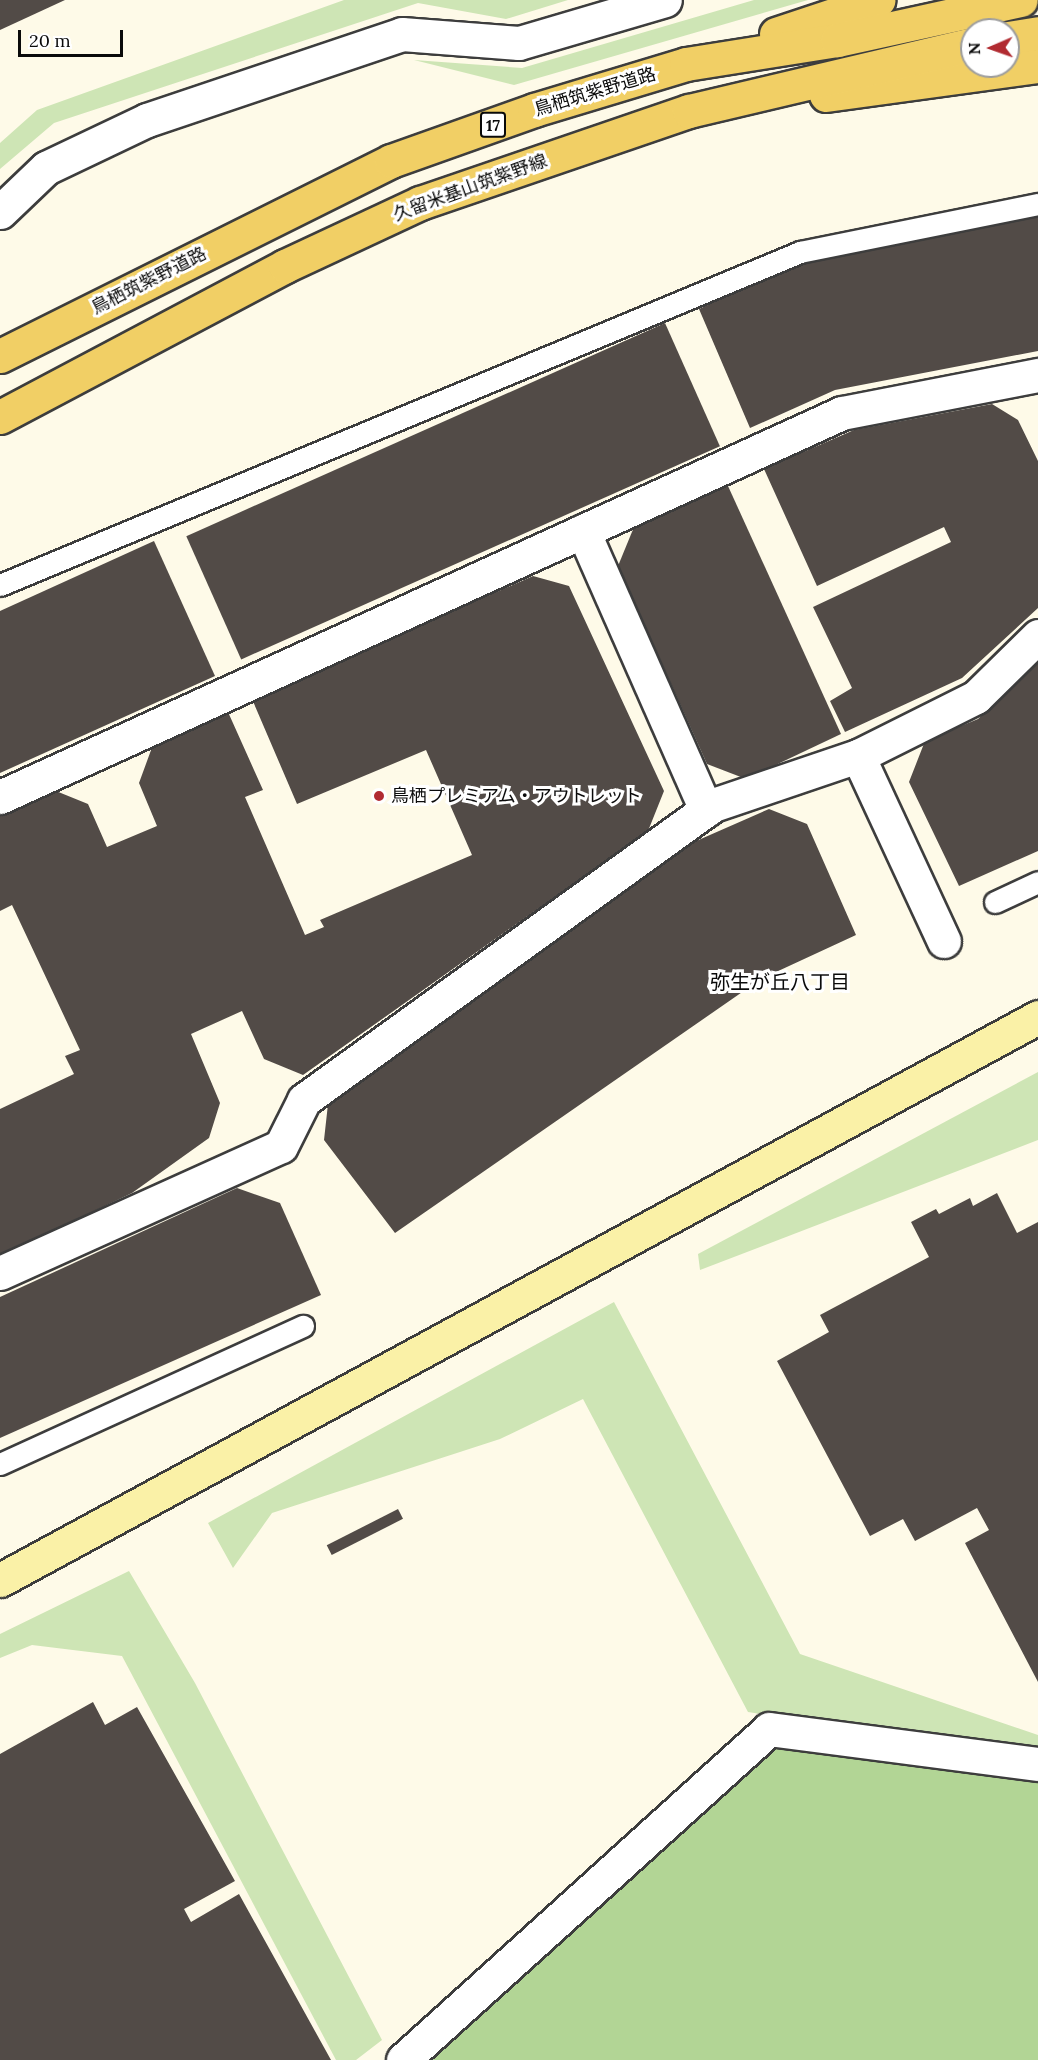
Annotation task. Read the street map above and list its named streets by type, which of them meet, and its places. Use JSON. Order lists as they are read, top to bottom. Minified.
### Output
{"streets":{"main road":["鳥栖筑紫野道路","17","久留米基山筑紫野線"]},"districts":["弥生が丘八丁目"],"places":["鳥栖プレミアム・アウトレット"],"scale_bar":"20 m","north":"left"}
